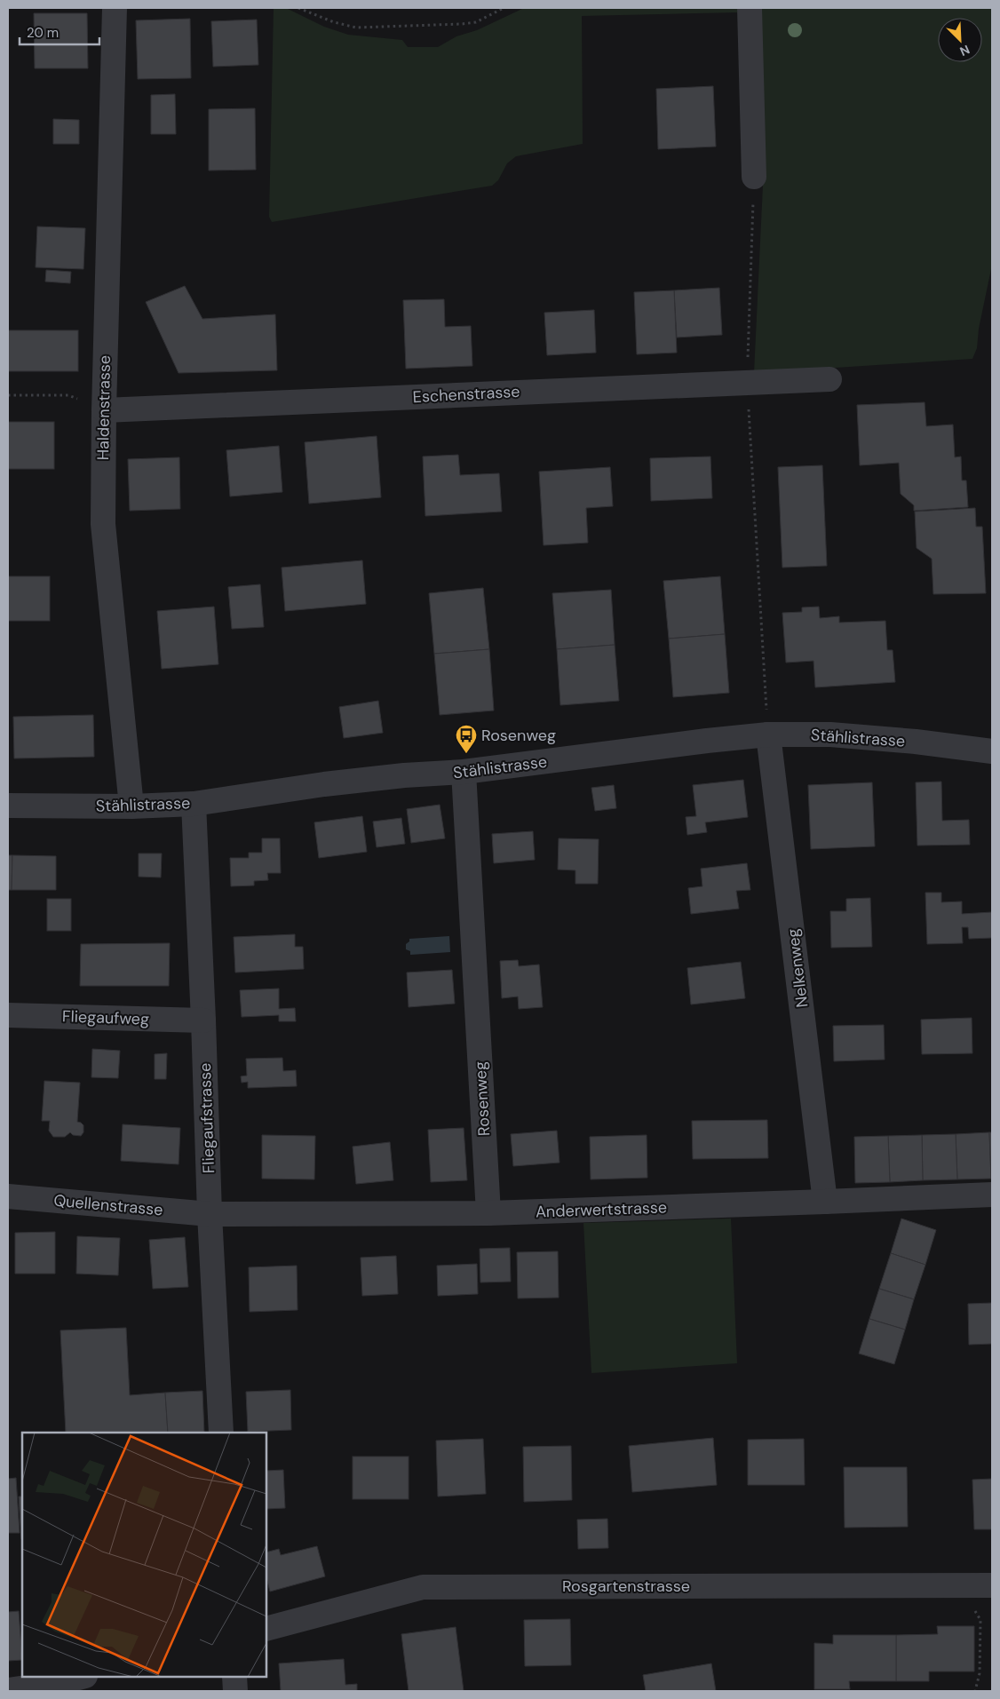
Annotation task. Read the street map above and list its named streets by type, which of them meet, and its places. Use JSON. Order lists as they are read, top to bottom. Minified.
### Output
{"streets":{"street":["Eschenstrasse","Haldenstrasse","Stählistrasse","Nelkenweg","Fliegaufweg","Rosenweg","Fliegaufstrasse","Quellenstrasse","Anderwertstrasse","Rosgartenstrasse"]},"crossings":[["Eschenstrasse","Haldenstrasse"],["Haldenstrasse","Stählistrasse"],["Stählistrasse","Nelkenweg"],["Stählistrasse","Rosenweg"],["Stählistrasse","Fliegaufstrasse"],["Nelkenweg","Anderwertstrasse"],["Fliegaufweg","Fliegaufstrasse"],["Rosenweg","Anderwertstrasse"],["Fliegaufstrasse","Quellenstrasse"],["Fliegaufstrasse","Anderwertstrasse"],["Quellenstrasse","Anderwertstrasse"]],"places":{"bus stop":["Rosenweg"]},"scale_bar":"20 m","north":"bottom right"}
